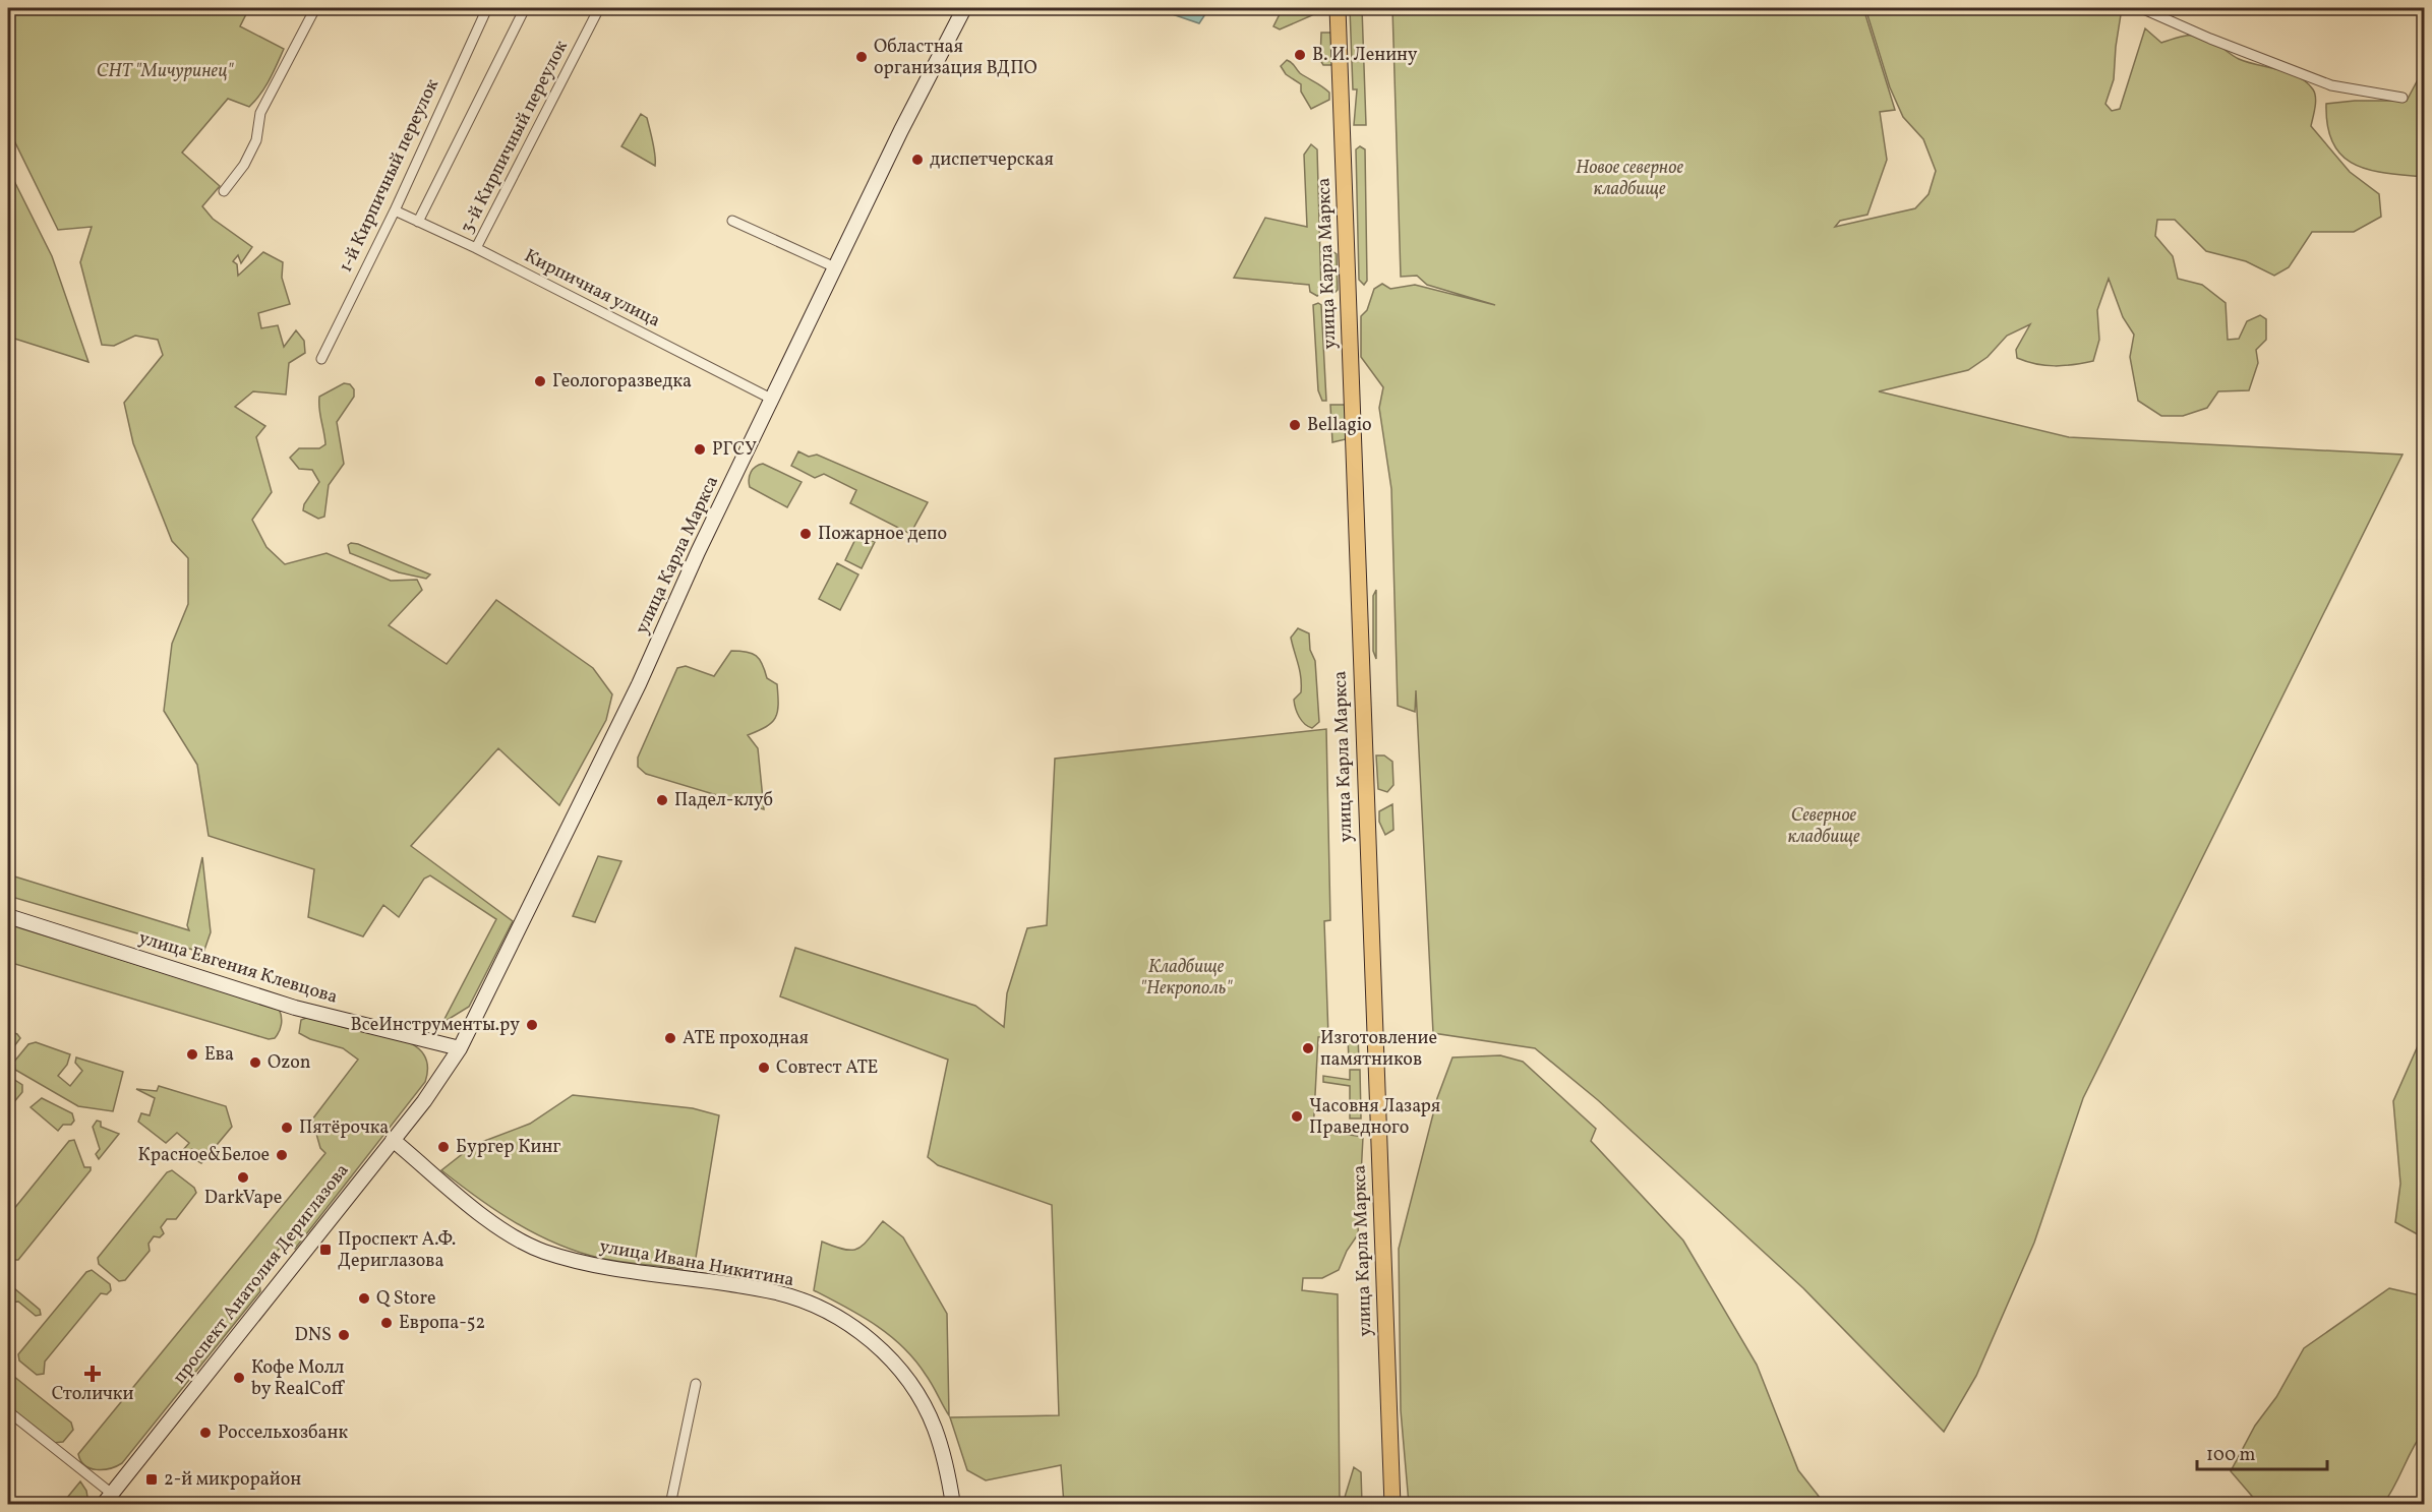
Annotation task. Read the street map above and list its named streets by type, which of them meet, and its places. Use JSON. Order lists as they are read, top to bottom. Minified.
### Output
{"streets":{"main road":["улица Карла Маркса","улица Евгения Клевцова","улица Ивана Никитина","проспект Анатолия Дериглазова"],"street":["3-й Кирпичный переулок","1-й Кирпичный переулок","Кирпичная улица"]},"crossings":[["3-й Кирпичный переулок","Кирпичная улица"],["1-й Кирпичный переулок","Кирпичная улица"],["улица Карла Маркса","Кирпичная улица"],["улица Карла Маркса","улица Евгения Клевцова"],["улица Карла Маркса","проспект Анатолия Дериглазова"],["улица Евгения Клевцова","проспект Анатолия Дериглазова"],["улица Ивана Никитина","проспект Анатолия Дериглазова"]],"parks":["СНТ \"Мичуринец\"","Новое северное кладбище","Северное кладбище","Кладбище \"Некрополь\""],"places":{"other":["В. И. Ленину","Областная организация ВДПО","диспетчерская","Геологоразведка","Bellagio","РГСУ","Пожарное депо","Падел-клуб","ВсеИнструменты.ру","АТЕ проходная","Изготовление памятников","Ева","Ozon","Совтест АТЕ","Часовня Лазаря Праведного","Пятёрочка","Бургер Кинг","Красное&Белое","DarkVape","Q Store","Европа-52","DNS","Кофе Молл by RealCoff","Россельхозбанк"],"transit":["Проспект А.Ф. Дериглазова","2-й микрорайон"],"health":["Столички"]},"scale_bar":"100 m"}
